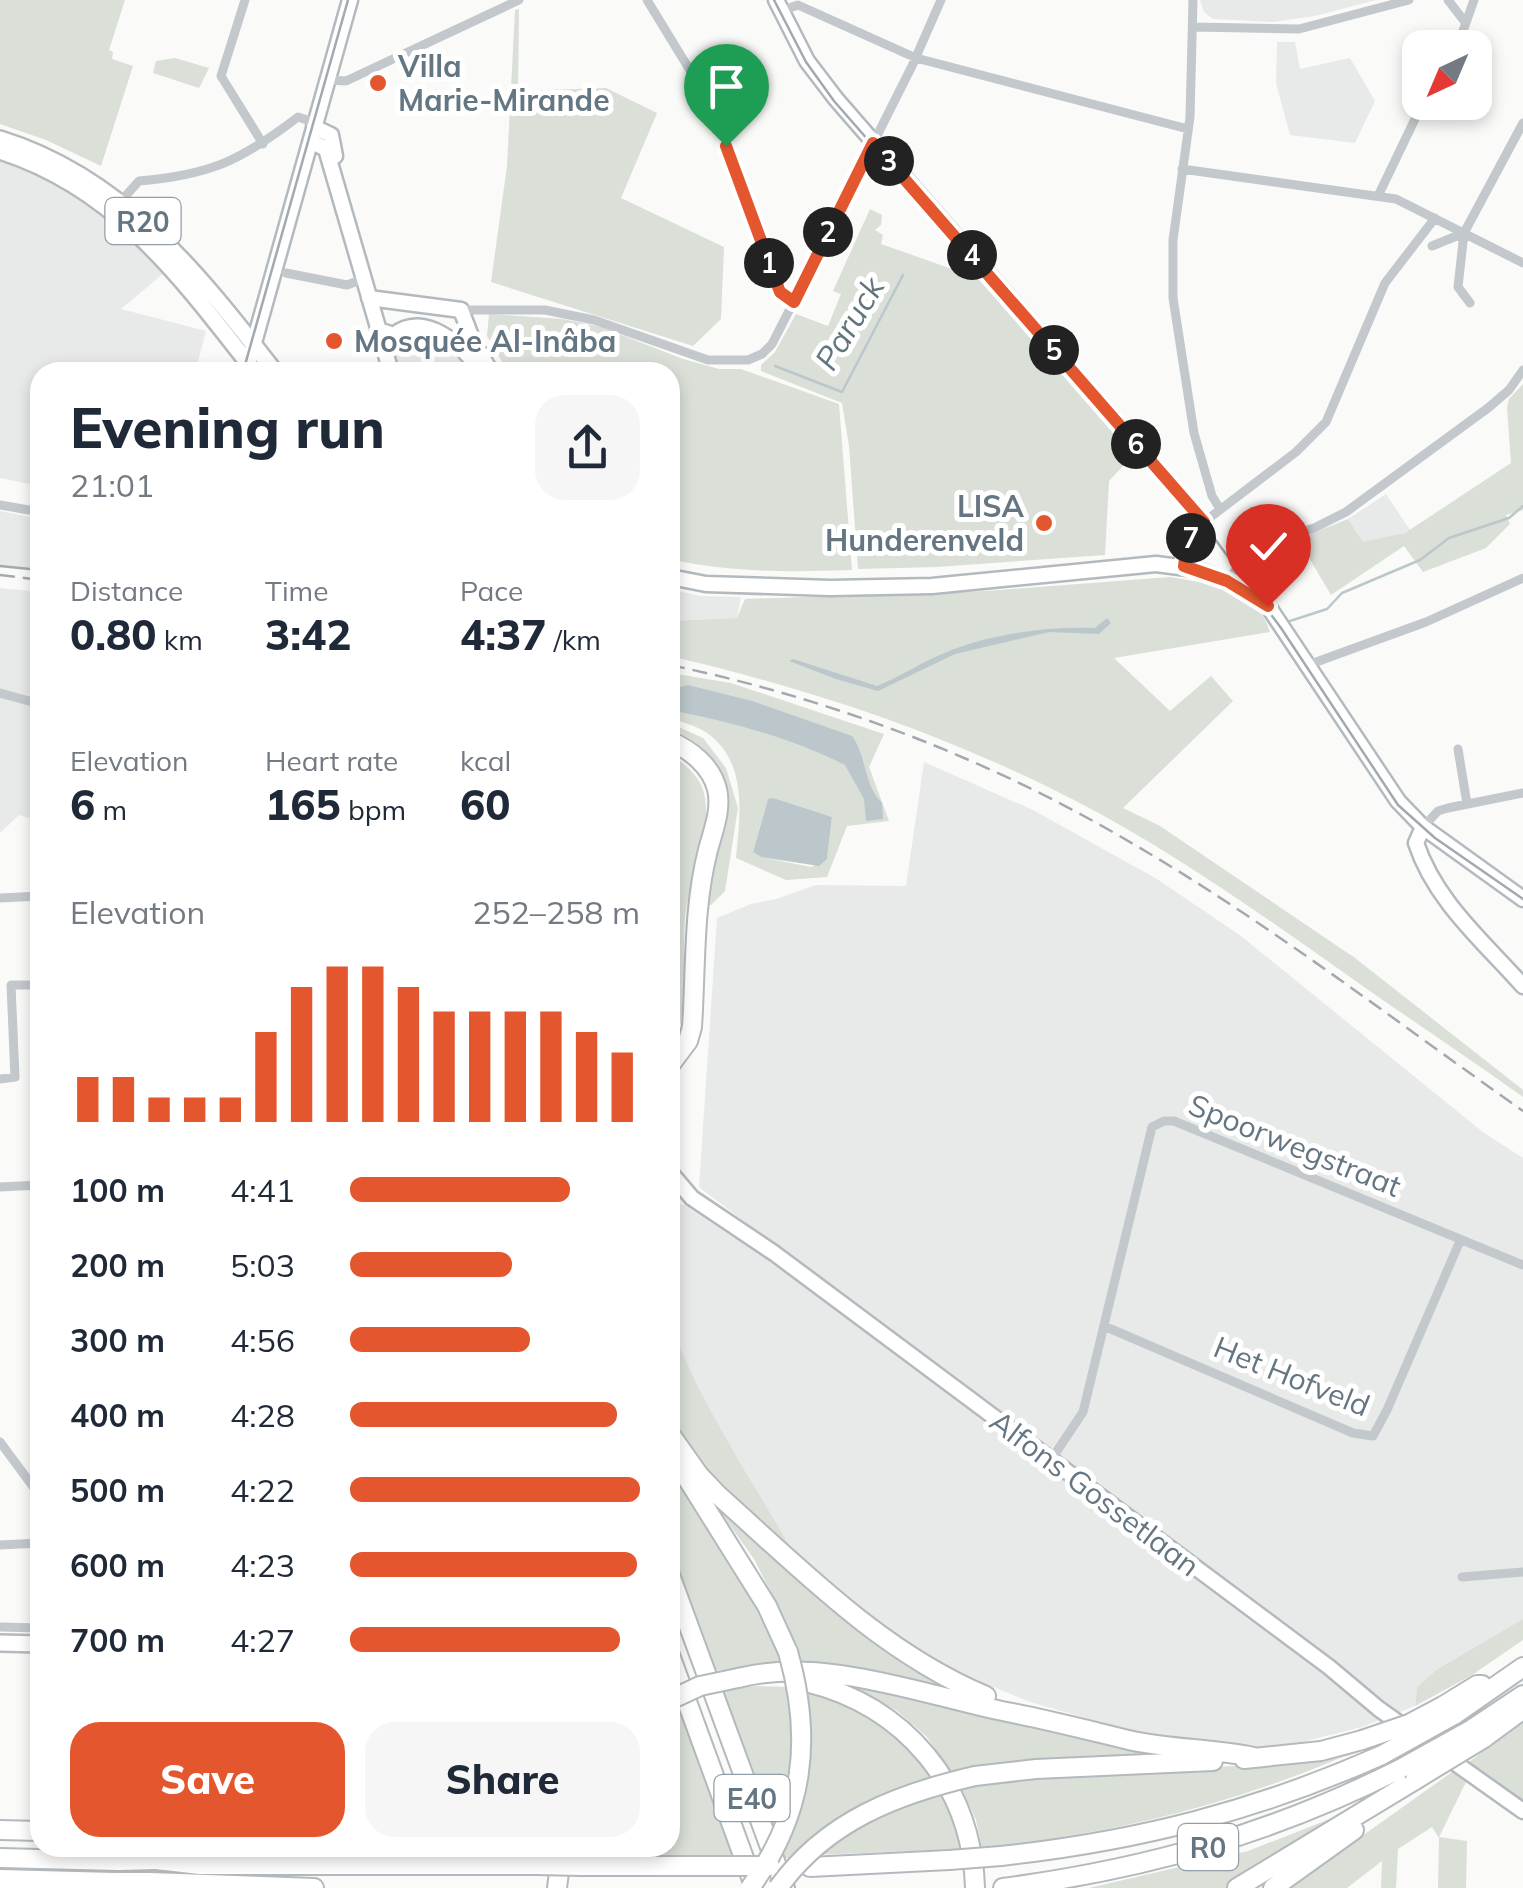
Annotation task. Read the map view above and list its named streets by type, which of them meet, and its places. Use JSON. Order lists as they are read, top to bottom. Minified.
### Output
{"streets":{"highway":["E40","R0"],"main road":["R20"],"street":["Spoorwegstraat","Het Hofveld","Alfons Gossetlaan"]},"crossings":[["Spoorwegstraat","Het Hofveld"],["Spoorwegstraat","Alfons Gossetlaan"]],"water":["Paruck"],"places":["Villa Marie-Mirande","Mosquée Al-Inâba","LISA Hunderenveld"],"north":"bottom left","page":{"pins":["3","2","4","1","5","6","7"],"heading":["Evening run","21:01"],"stats":[["Distance","0.80 km"],["Time","3:42"],["Pace","4:37 /km"],["Elevation","6 m"],["Heart rate","165 bpm"],["kcal","60"]],"chart":["Elevation","252–258 m"],"list":[{"name":"100 m","note":"4:41"},{"name":"200 m","note":"5:03"},{"name":"300 m","note":"4:56"},{"name":"400 m","note":"4:28"},{"name":"500 m","note":"4:22"},{"name":"600 m","note":"4:23"},{"name":"700 m","note":"4:27"}],"buttons":["Save","Share"]}}
